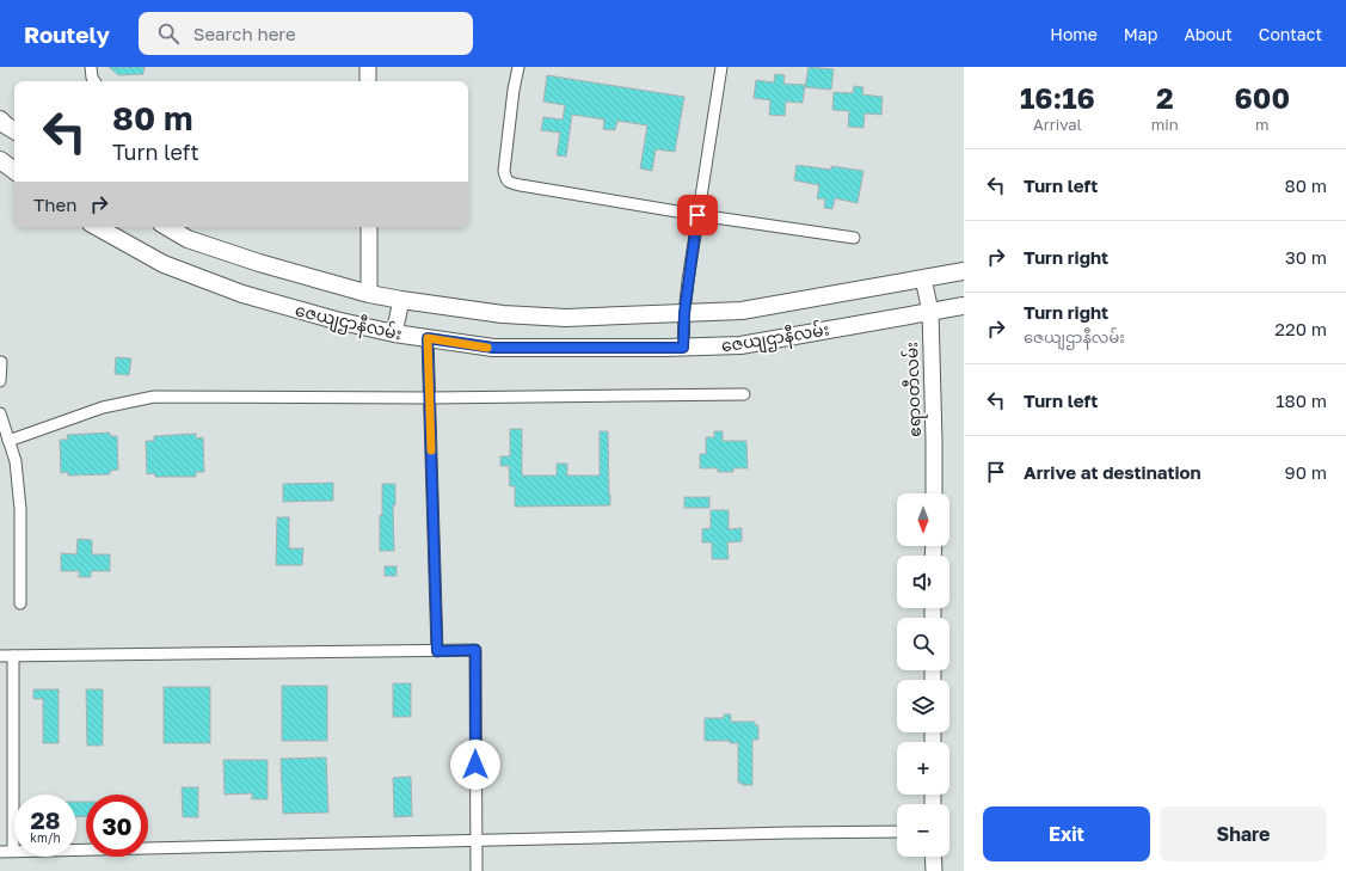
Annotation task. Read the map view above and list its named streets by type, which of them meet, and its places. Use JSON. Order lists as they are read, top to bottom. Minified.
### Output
{"streets":{"main road":["ဇေယျဌာနီလမ်း"],"street":["ဧရာဝတီလမ်း"]},"crossings":[["ဇေယျဌာနီလမ်း","ဧရာဝတီလမ်း"]],"north":"bottom","page":{"header":"Routely","search":"Search here","nav":["Home","Map","About","Contact"],"eta":["16:16","Arrival","2","min","600","m"],"turn":["80 m","Turn left"],"list":[{"name":"Turn left","value":"80 m"},{"name":"Turn right","value":"30 m"},{"name":"Turn right","note":"ဇေယျဌာနီလမ်း","value":"220 m"},{"name":"Turn left","value":"180 m"},{"name":"Arrive at destination","value":"90 m"}],"then":"Then","map_buttons":["+","−"],"speed":"28 km/h","limit":"30","buttons":["Exit","Share"]}}
